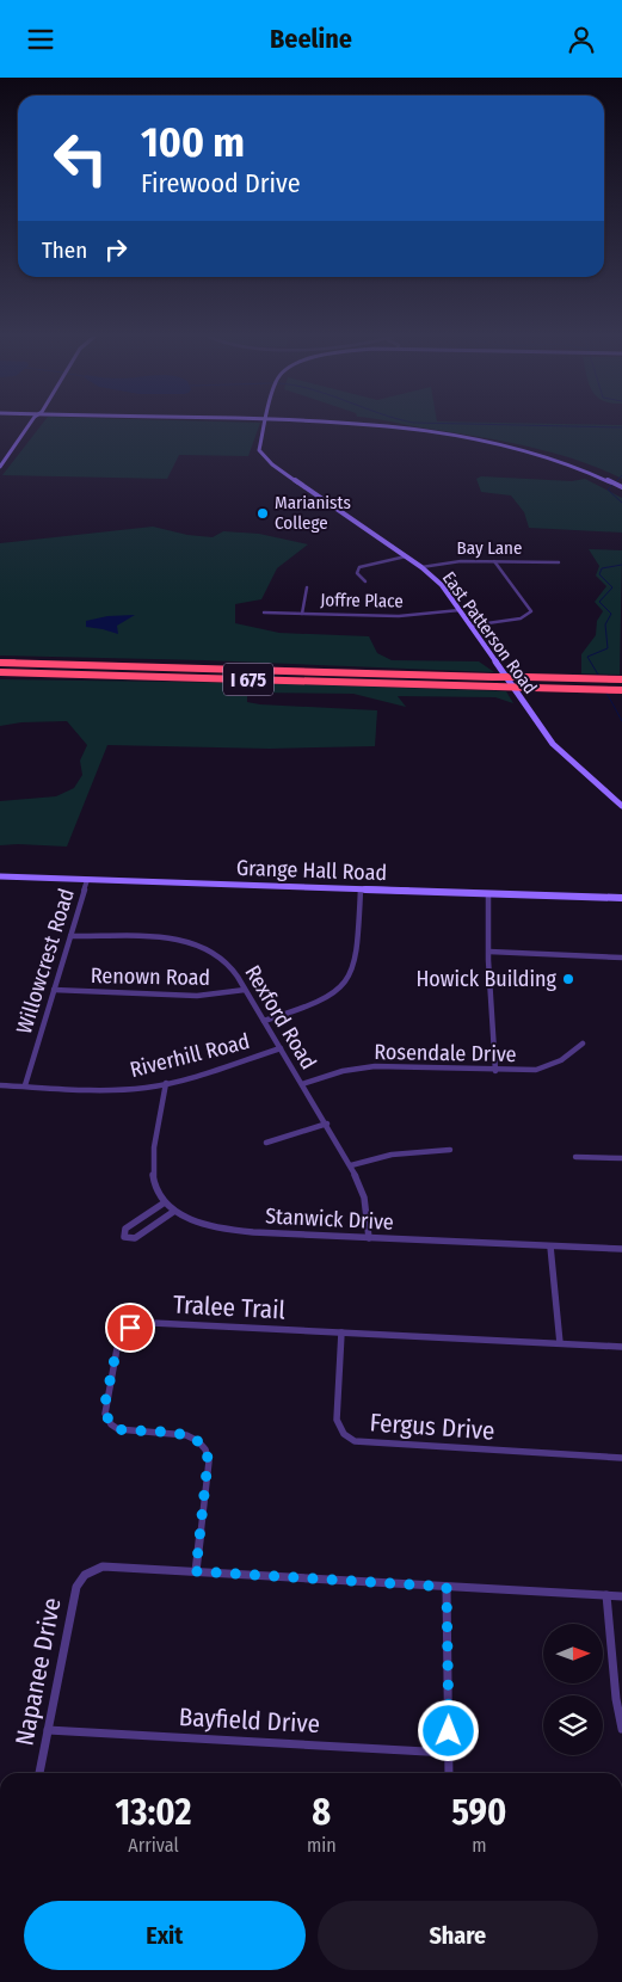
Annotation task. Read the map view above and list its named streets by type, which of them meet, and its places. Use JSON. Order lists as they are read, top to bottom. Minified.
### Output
{"streets":{"highway":["I 675"],"street":["Bay Lane","Joffre Place","East Patterson Road","Grange Hall Road","Willowcrest Road","Renown Road","Rexford Road","Rosendale Drive","Riverhill Road","Stanwick Drive","Tralee Trail","Fergus Drive","Napanee Drive","Bayfield Drive"]},"crossings":[["Bay Lane","East Patterson Road"],["Joffre Place","East Patterson Road"],["Grange Hall Road","Willowcrest Road"],["Willowcrest Road","Renown Road"],["Willowcrest Road","Rexford Road"],["Willowcrest Road","Riverhill Road"],["Renown Road","Rexford Road"],["Rexford Road","Rosendale Drive"],["Rexford Road","Riverhill Road"],["Rexford Road","Stanwick Drive"],["Riverhill Road","Stanwick Drive"],["Tralee Trail","Fergus Drive"],["Tralee Trail","Napanee Drive"],["Napanee Drive","Bayfield Drive"]],"places":["Marianists College","Howick Building"],"north":"right","page":{"header":"Beeline","turn":["100 m","Firewood Drive"],"then":"Then","eta":["13:02","Arrival","8","min","590","m"],"buttons":["Exit","Share"]}}
